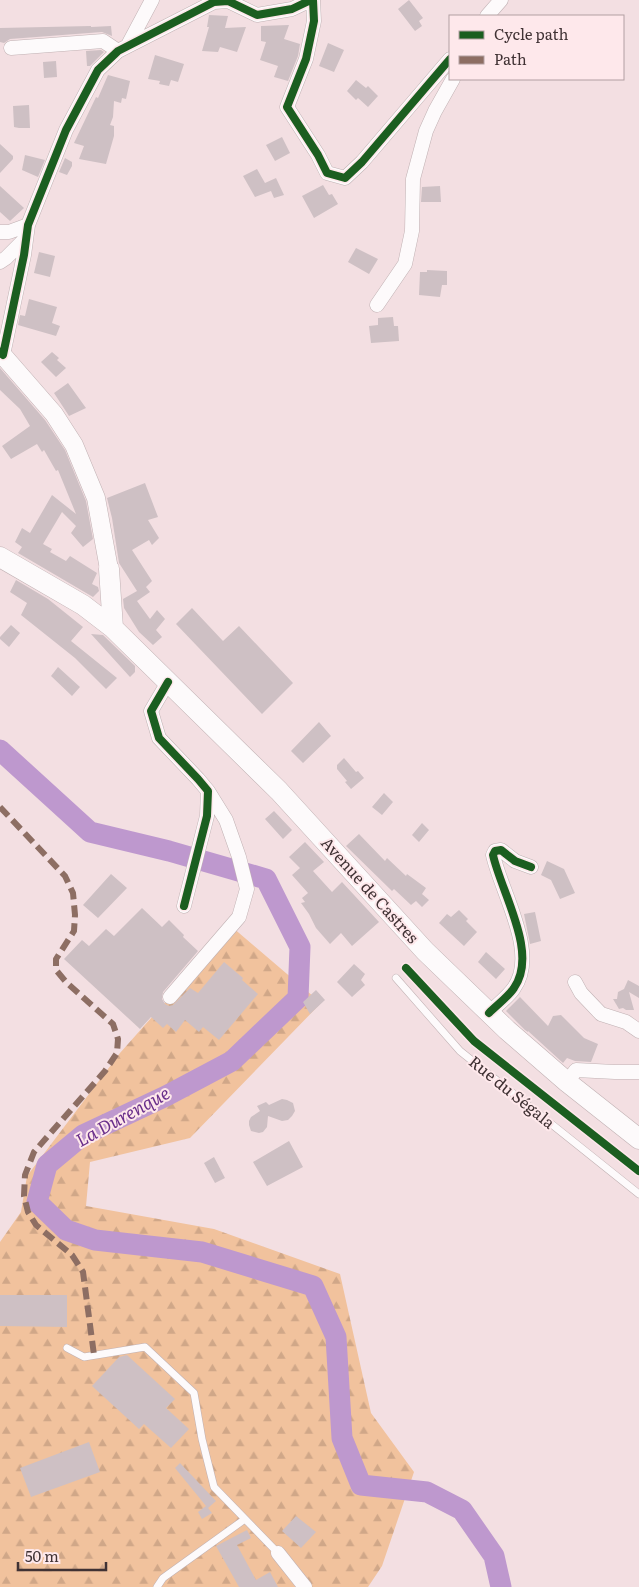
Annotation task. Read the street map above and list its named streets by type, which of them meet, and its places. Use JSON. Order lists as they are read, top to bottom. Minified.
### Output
{"streets":{"main road":["Avenue de Castres"],"lane":["Rue du Ségala"]},"water":["La Durenque"],"legend":["Cycle path","Path"],"scale_bar":"50 m"}
